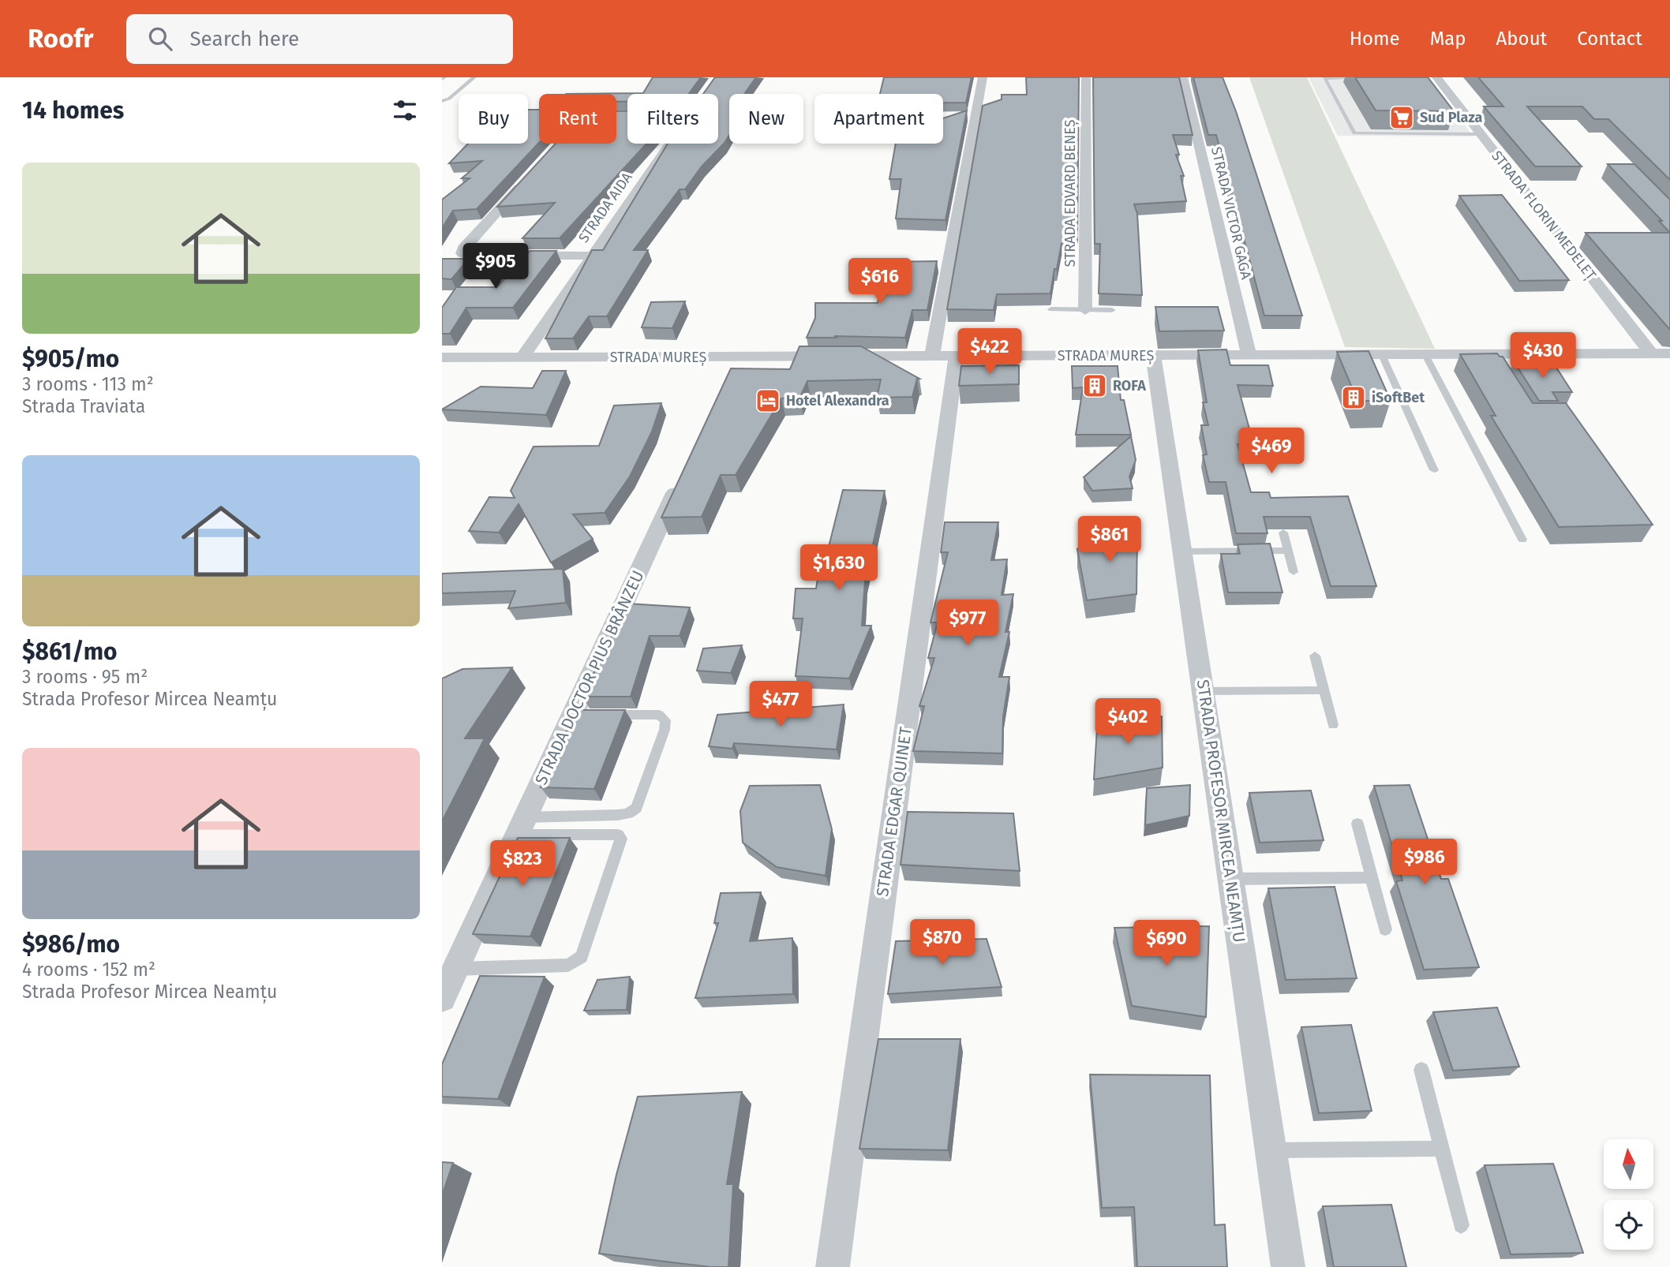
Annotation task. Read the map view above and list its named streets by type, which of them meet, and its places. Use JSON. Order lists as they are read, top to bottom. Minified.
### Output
{"streets":{"street":["STRADA EDVARD BENEȘ","STRADA AIDA","STRADA VICTOR GAGA","STRADA FLORIN MEDELEȚ","STRADA MUREȘ","STRADA DOCTOR PIUS BRÂNZEU","STRADA PROFESOR MIRCEA NEAMȚU","STRADA EDGAR QUINET"]},"crossings":[["STRADA AIDA","STRADA MUREȘ"],["STRADA VICTOR GAGA","STRADA MUREȘ"],["STRADA FLORIN MEDELEȚ","STRADA MUREȘ"],["STRADA MUREȘ","STRADA PROFESOR MIRCEA NEAMȚU"],["STRADA MUREȘ","STRADA EDGAR QUINET"]],"places":{"supermarket":["Sud Plaza"],"building":["ROFA","iSoftBet"],"hotel":["Hotel Alexandra"]},"north":"top","page":{"header":"Roofr","search":"Search here","nav":["Home","Map","About","Contact"],"heading":"14 homes","chip":["Buy","Rent","Filters","New","Apartment"],"list":[{"name":"$905/mo","note":"3 rooms · 113 m² · Strada Traviata"},{"name":"$861/mo","note":"3 rooms · 95 m² · Strada Profesor Mircea Neamțu"},{"name":"$986/mo","note":"4 rooms · 152 m² · Strada Profesor Mircea Neamțu"}],"price":["$905","$616","$422","$430","$469","$861","$1,630","$977","$477","$402","$986","$823","$870","$690"]}}
